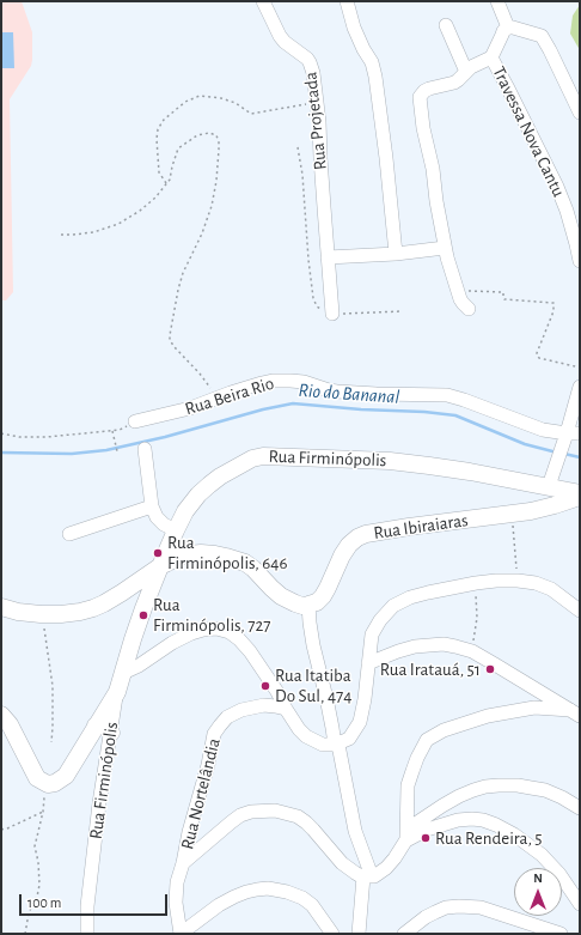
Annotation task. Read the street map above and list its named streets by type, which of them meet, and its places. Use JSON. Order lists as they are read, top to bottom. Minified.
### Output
{"streets":{"main road":["Rua Firminópolis","Rua Ibiraiaras"],"street":["Rua Projetada","Travessa Nova Cantu","Rua Beira Rio","Rua Nortelândia"]},"crossings":[["Rua Firminópolis","Rua Ibiraiaras"]],"water":["Rio do Bananal"],"places":["Rua Firminópolis, 646","Rua Firminópolis, 727","Rua Iratauá, 51","Rua Itatiba Do Sul, 474","Rua Rendeira, 5"],"scale_bar":"100 m","north":"top"}
